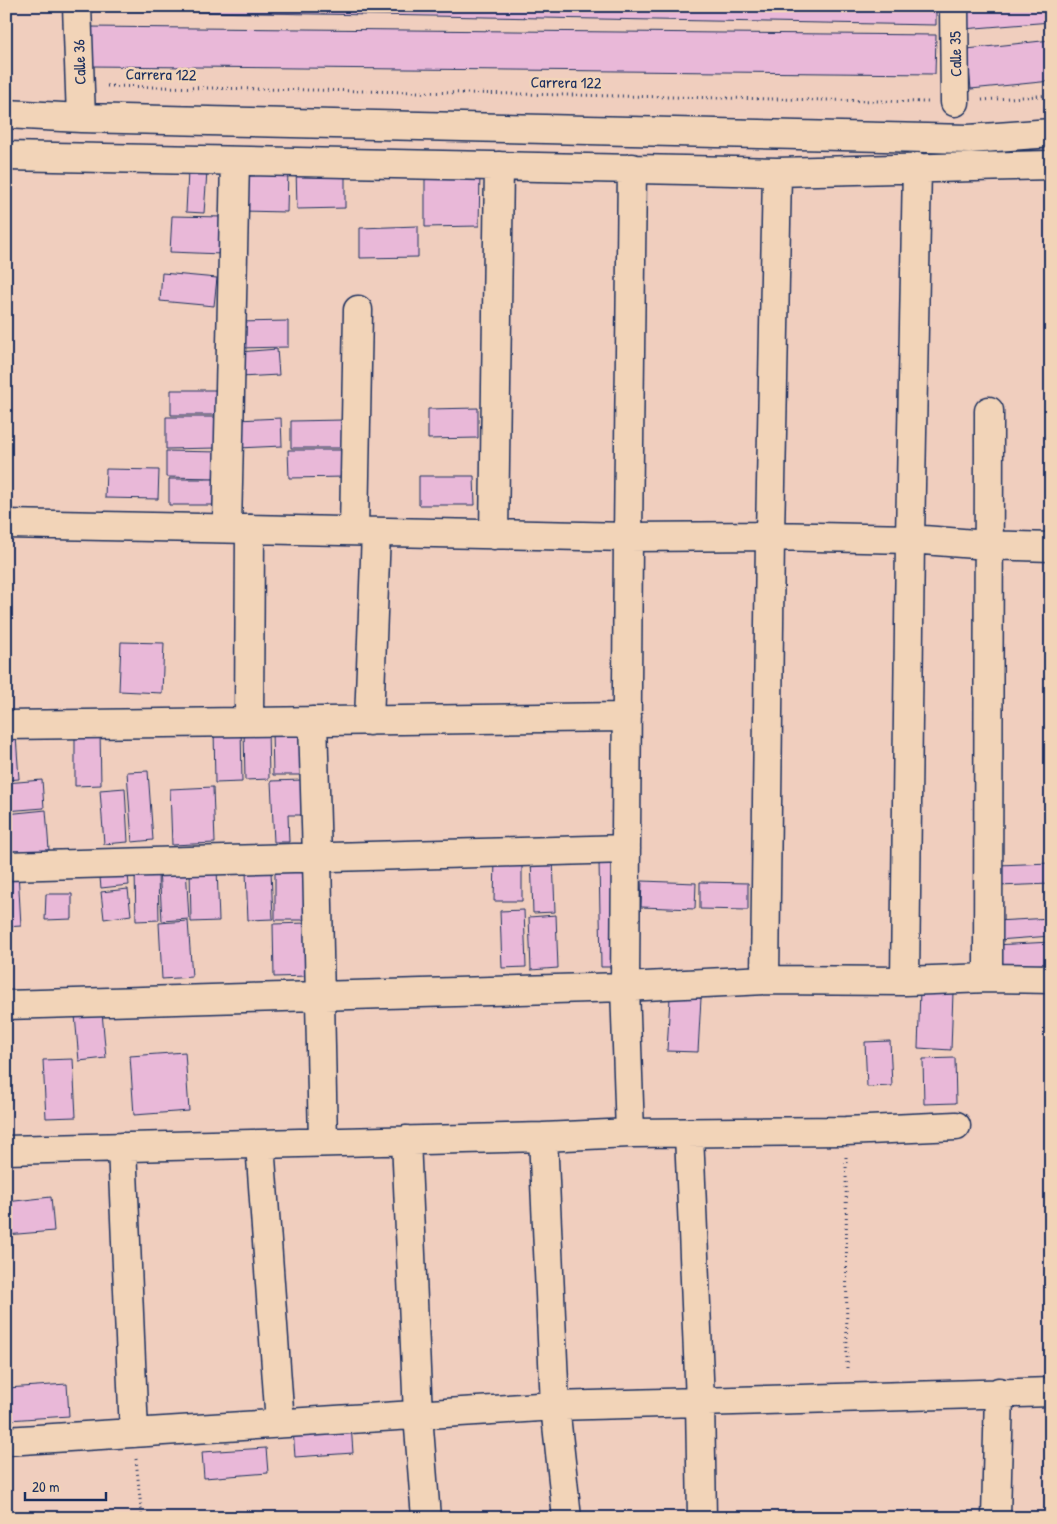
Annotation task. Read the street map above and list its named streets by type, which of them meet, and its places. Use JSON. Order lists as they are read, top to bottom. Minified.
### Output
{"streets":{"street":["Calle 35","Calle 36"],"path":["Carrera 122"]},"crossings":[["Calle 35","Carrera 122"],["Calle 36","Carrera 122"]],"scale_bar":"20 m"}
